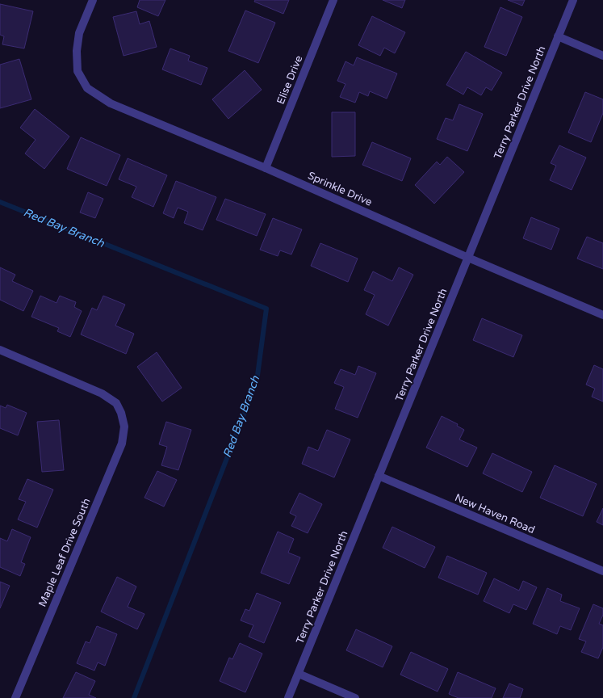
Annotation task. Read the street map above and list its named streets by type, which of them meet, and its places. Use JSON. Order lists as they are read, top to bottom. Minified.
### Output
{"streets":{"street":["Elise Drive","Terry Parker Drive North","Sprinkle Drive","New Haven Road","Maple Leaf Drive South"]},"crossings":[["Elise Drive","Sprinkle Drive"],["Terry Parker Drive North","Sprinkle Drive"],["Terry Parker Drive North","New Haven Road"]],"water":["Red Bay Branch"]}
